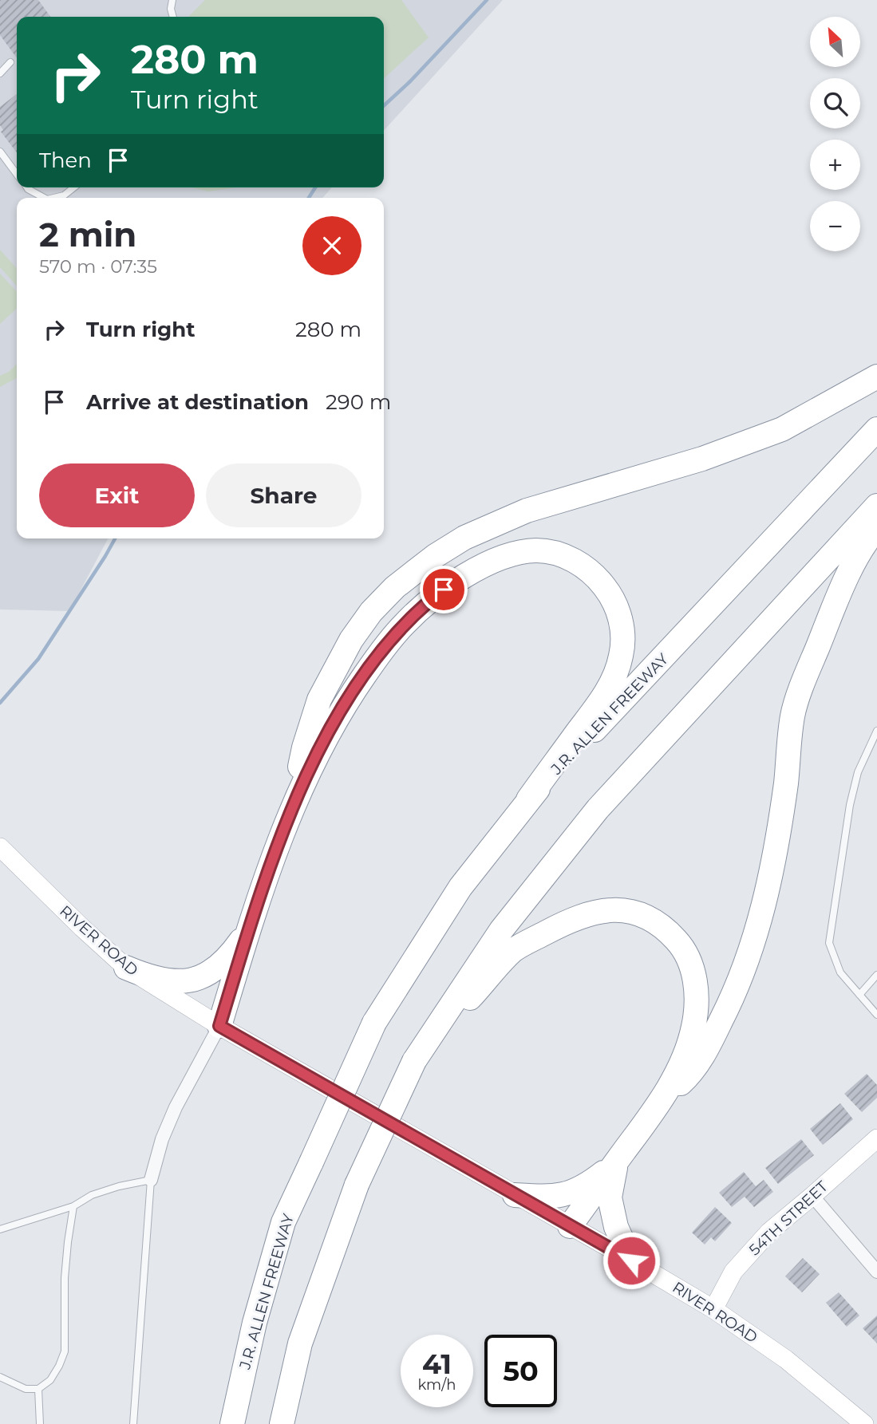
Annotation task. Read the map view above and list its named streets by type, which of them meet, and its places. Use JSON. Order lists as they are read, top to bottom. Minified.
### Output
{"streets":{"highway":["J.R. ALLEN FREEWAY"],"main road":["RIVER ROAD","54TH STREET"]},"crossings":[["RIVER ROAD","54TH STREET"]],"north":"top left","page":{"map_buttons":["+","−"],"turn":["280 m","Turn right"],"then":"Then","heading":["2 min","570 m · 07:35"],"list":[{"name":"Turn right","value":"280 m"},{"name":"Arrive at destination","value":"290 m"}],"buttons":["Exit","Share"],"speed":"41 km/h","limit":"50"}}
